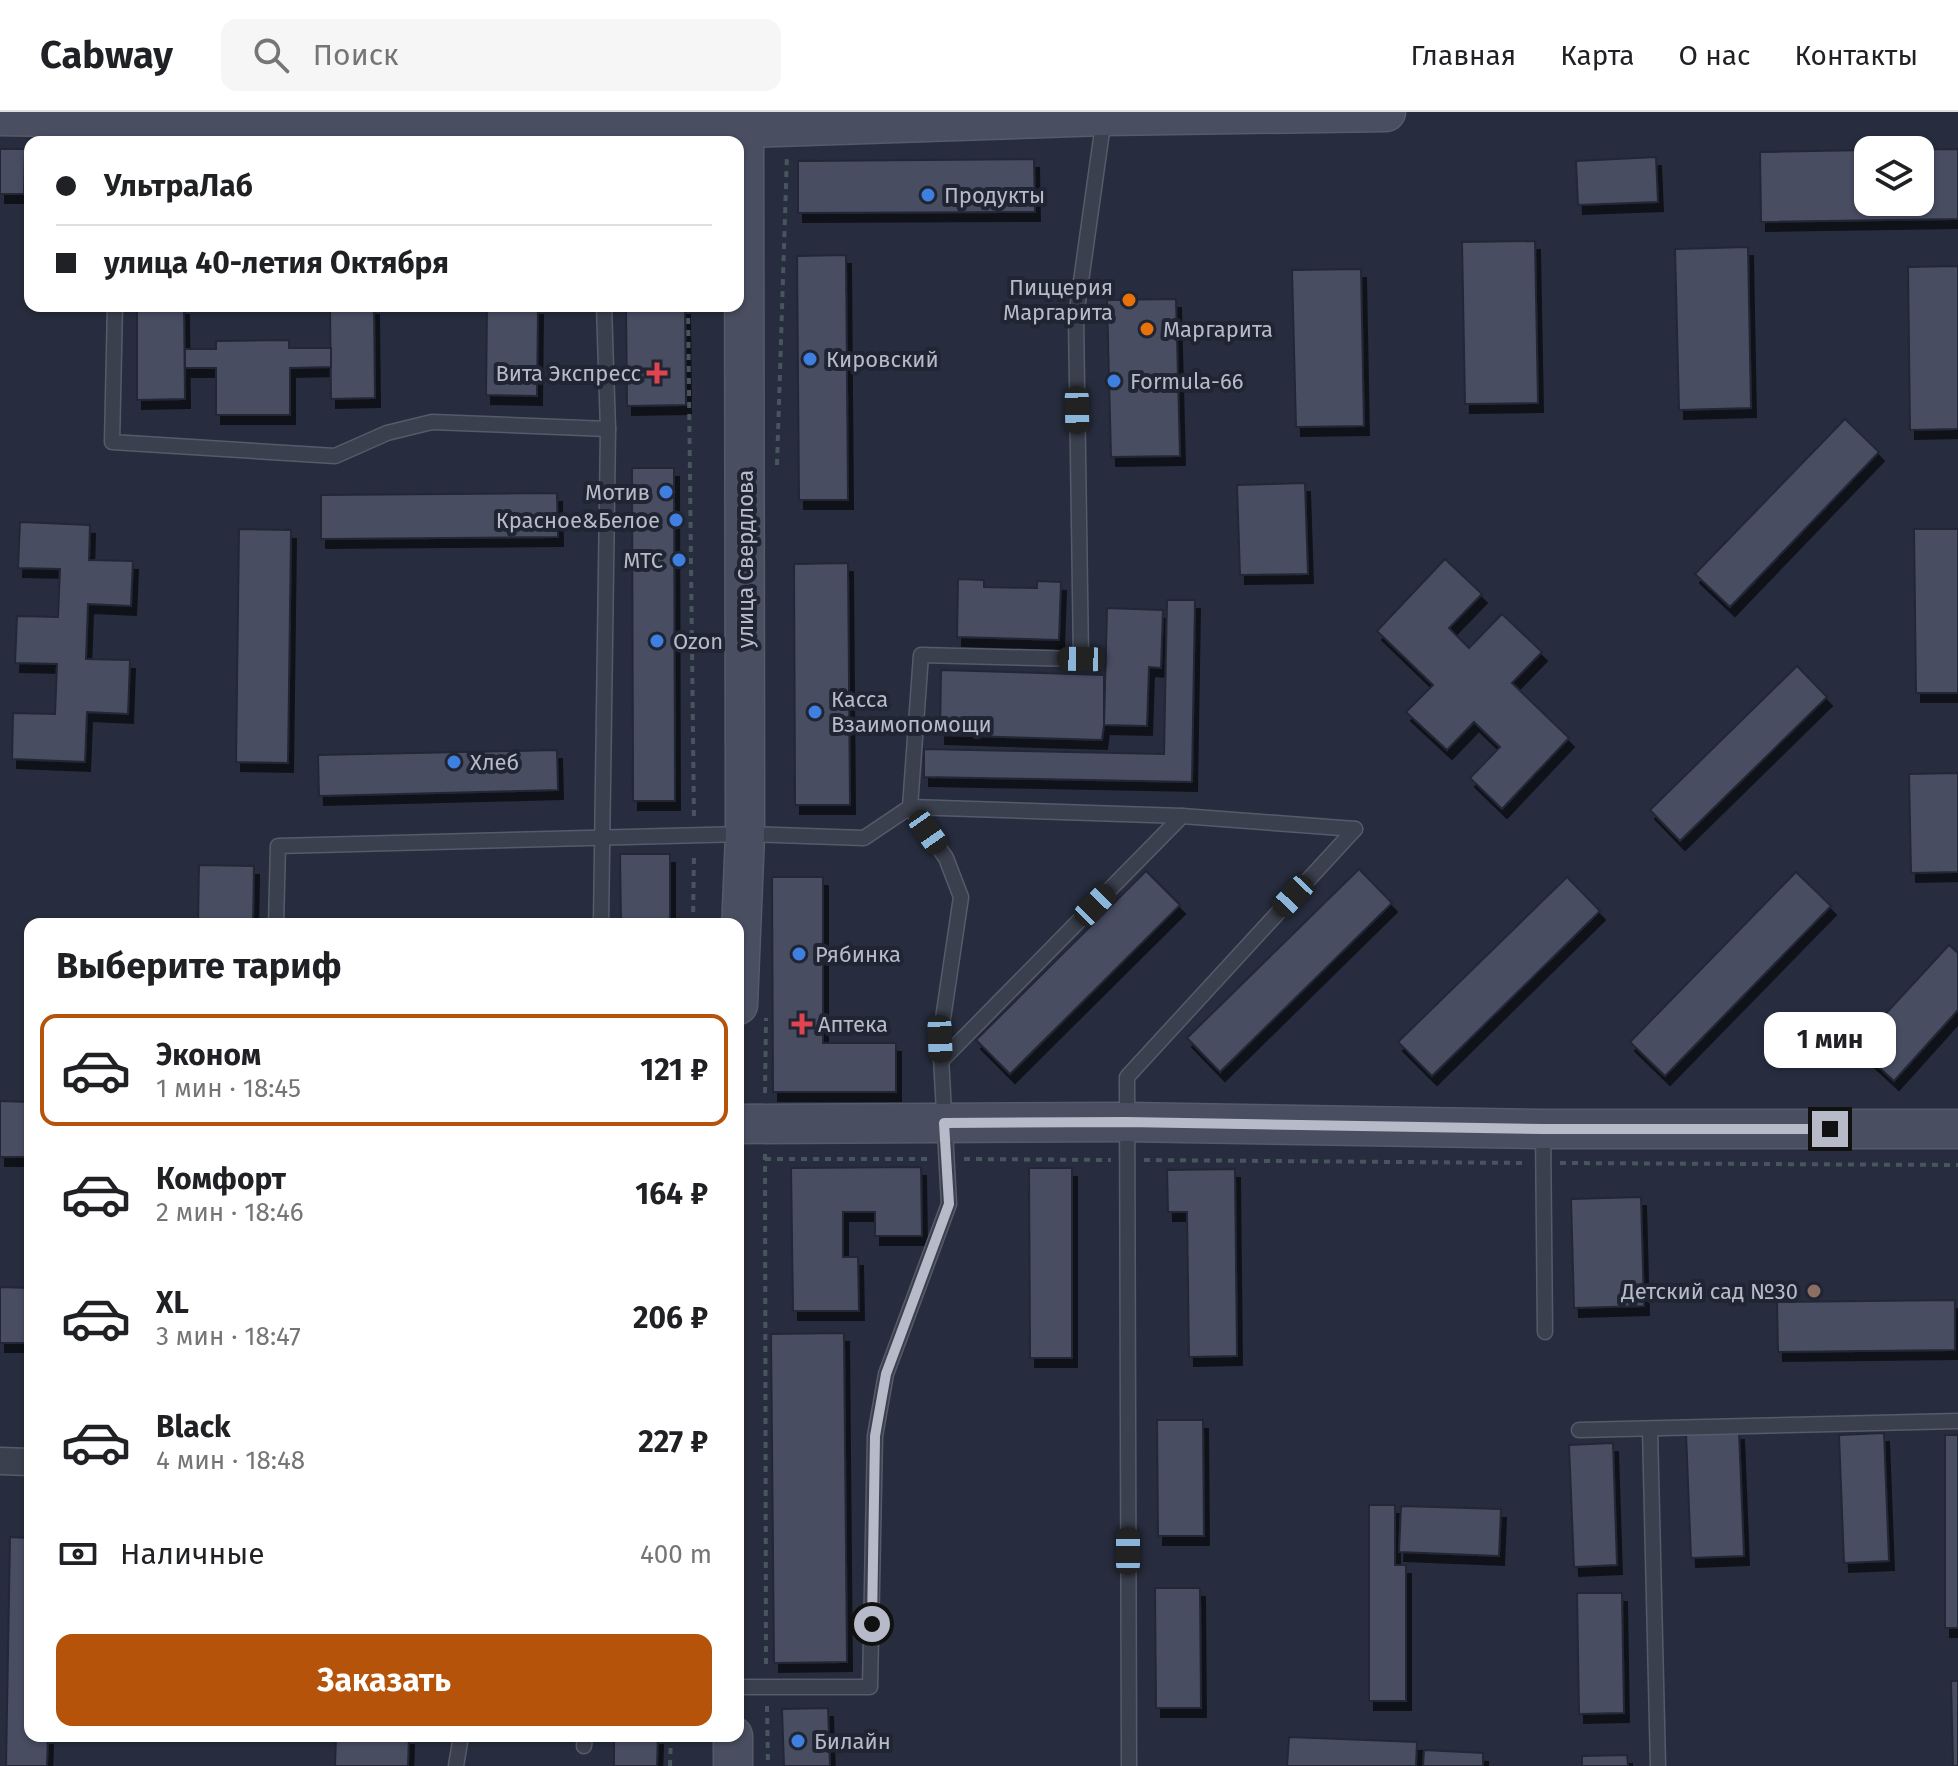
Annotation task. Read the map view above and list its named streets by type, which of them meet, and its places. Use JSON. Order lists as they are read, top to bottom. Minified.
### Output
{"streets":{"street":["улица Свердлова"]},"places":{"other":["Продукты","Пиццерия Маргарита","Маргарита","Кировский","Formula-66","Мотив","Красное&Белое","МТС","Ozon","Касса Взаимопомощи","Хлеб","Рябинка","Детский сад №30","Билайн"],"health":["Вита Экспресс","Аптека"]},"page":{"header":"Cabway","search":"Поиск","nav":["Главная","Карта","О нас","Контакты"],"banner":["УльтраЛаб","улица 40-летия Октября"],"heading":"Выберите тариф","bubble":"1 мин","list":[{"name":"Эконом","note":"1 мин · 18:45","value":"121 ₽"},{"name":"Комфорт","note":"2 мин · 18:46","value":"164 ₽"},{"name":"XL","note":"3 мин · 18:47","value":"206 ₽"},{"name":"Black","note":"4 мин · 18:48","value":"227 ₽"}],"pay":["Наличные","400 m"],"buttons":"Заказать"}}
